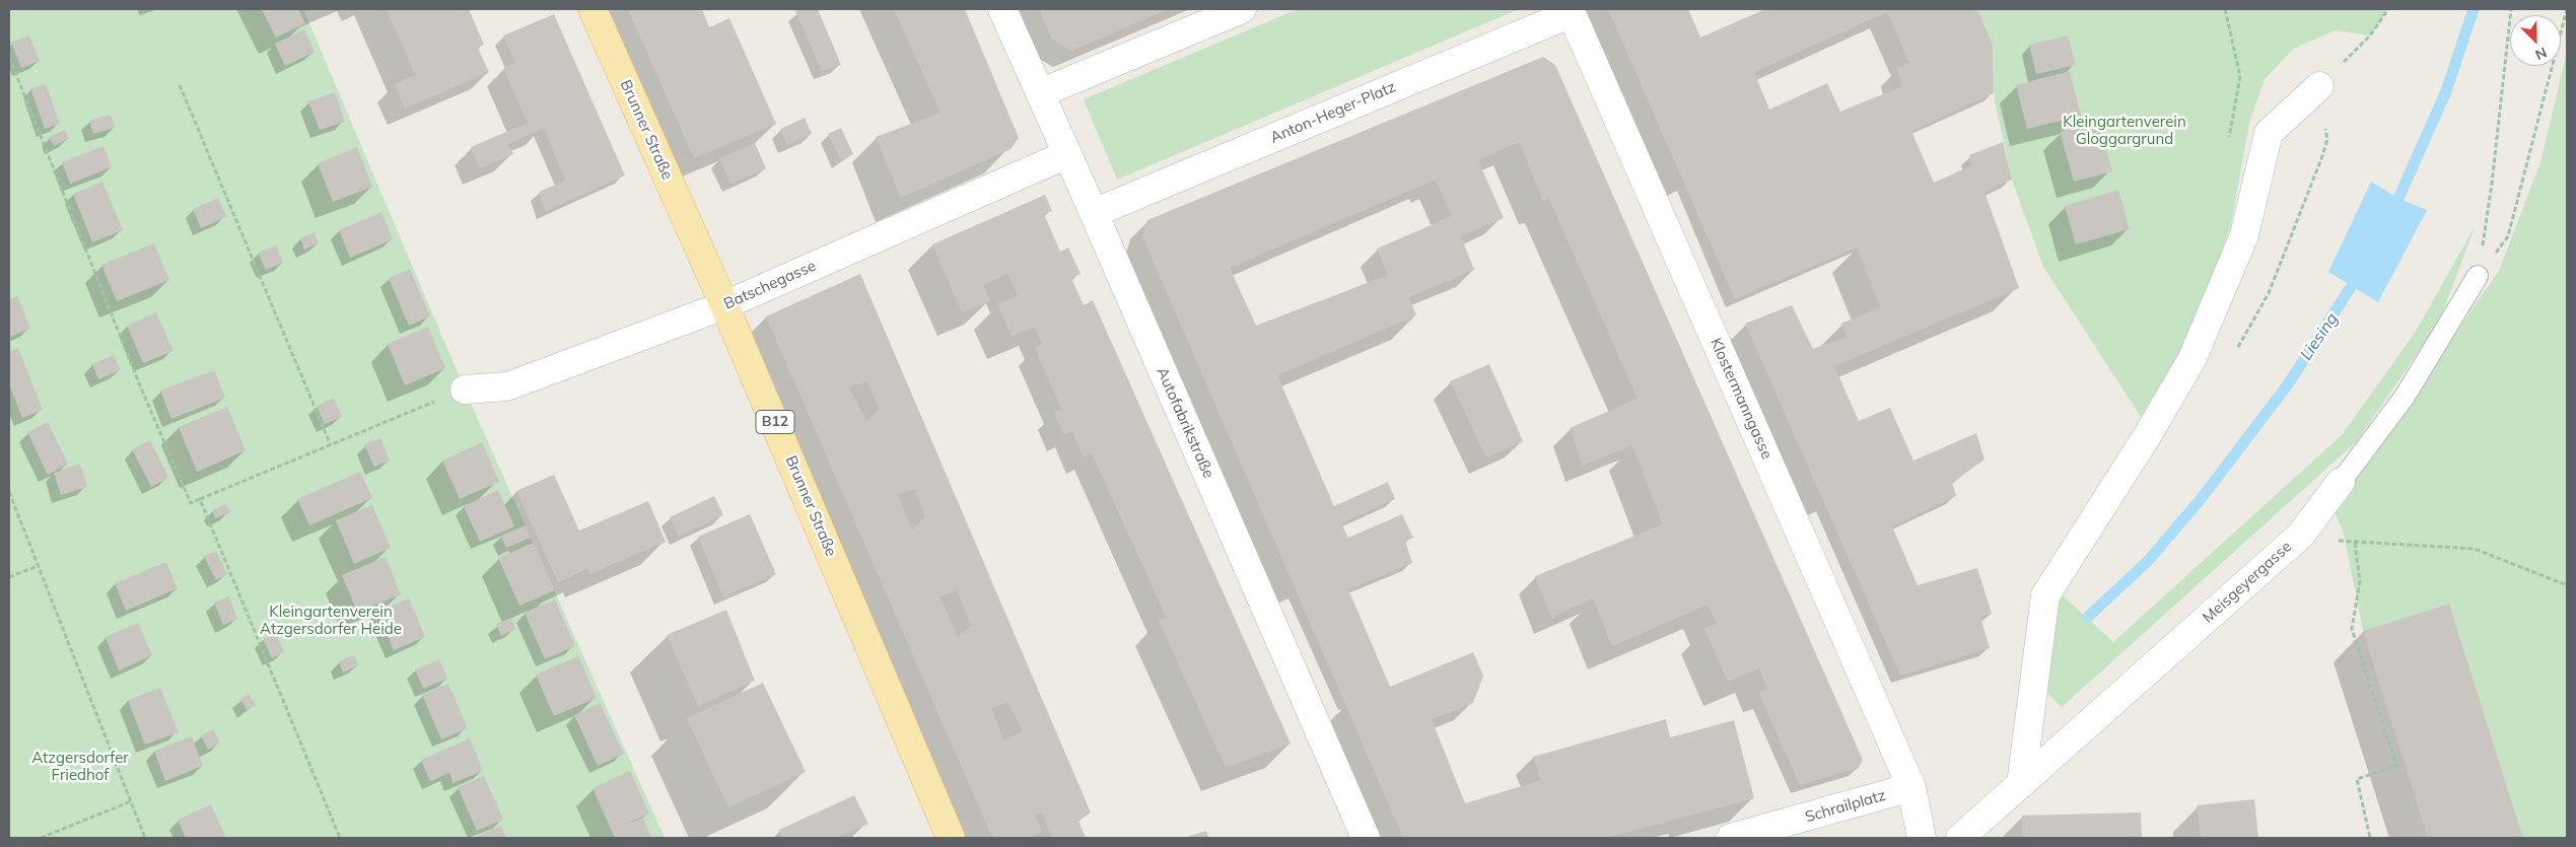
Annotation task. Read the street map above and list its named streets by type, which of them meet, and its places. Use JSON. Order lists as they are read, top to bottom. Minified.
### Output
{"streets":{"main road":["Brunner Straße","B12"],"street":["Anton-Heger-Platz","Batschegasse","Klostermanngasse","Autofabrikstraße","Meisgeyergasse","Schrailplatz"]},"crossings":[["Anton-Heger-Platz","Klostermanngasse"],["Anton-Heger-Platz","Autofabrikstraße"],["Brunner Straße","Batschegasse"],["Batschegasse","Autofabrikstraße"],["Klostermanngasse","Schrailplatz"]],"water":["Liesing"],"parks":["Kleingartenverein Gloggargrund","Kleingartenverein Atzgersdorfer Heide","Atzgersdorfer Friedhof"],"north":"bottom right"}
